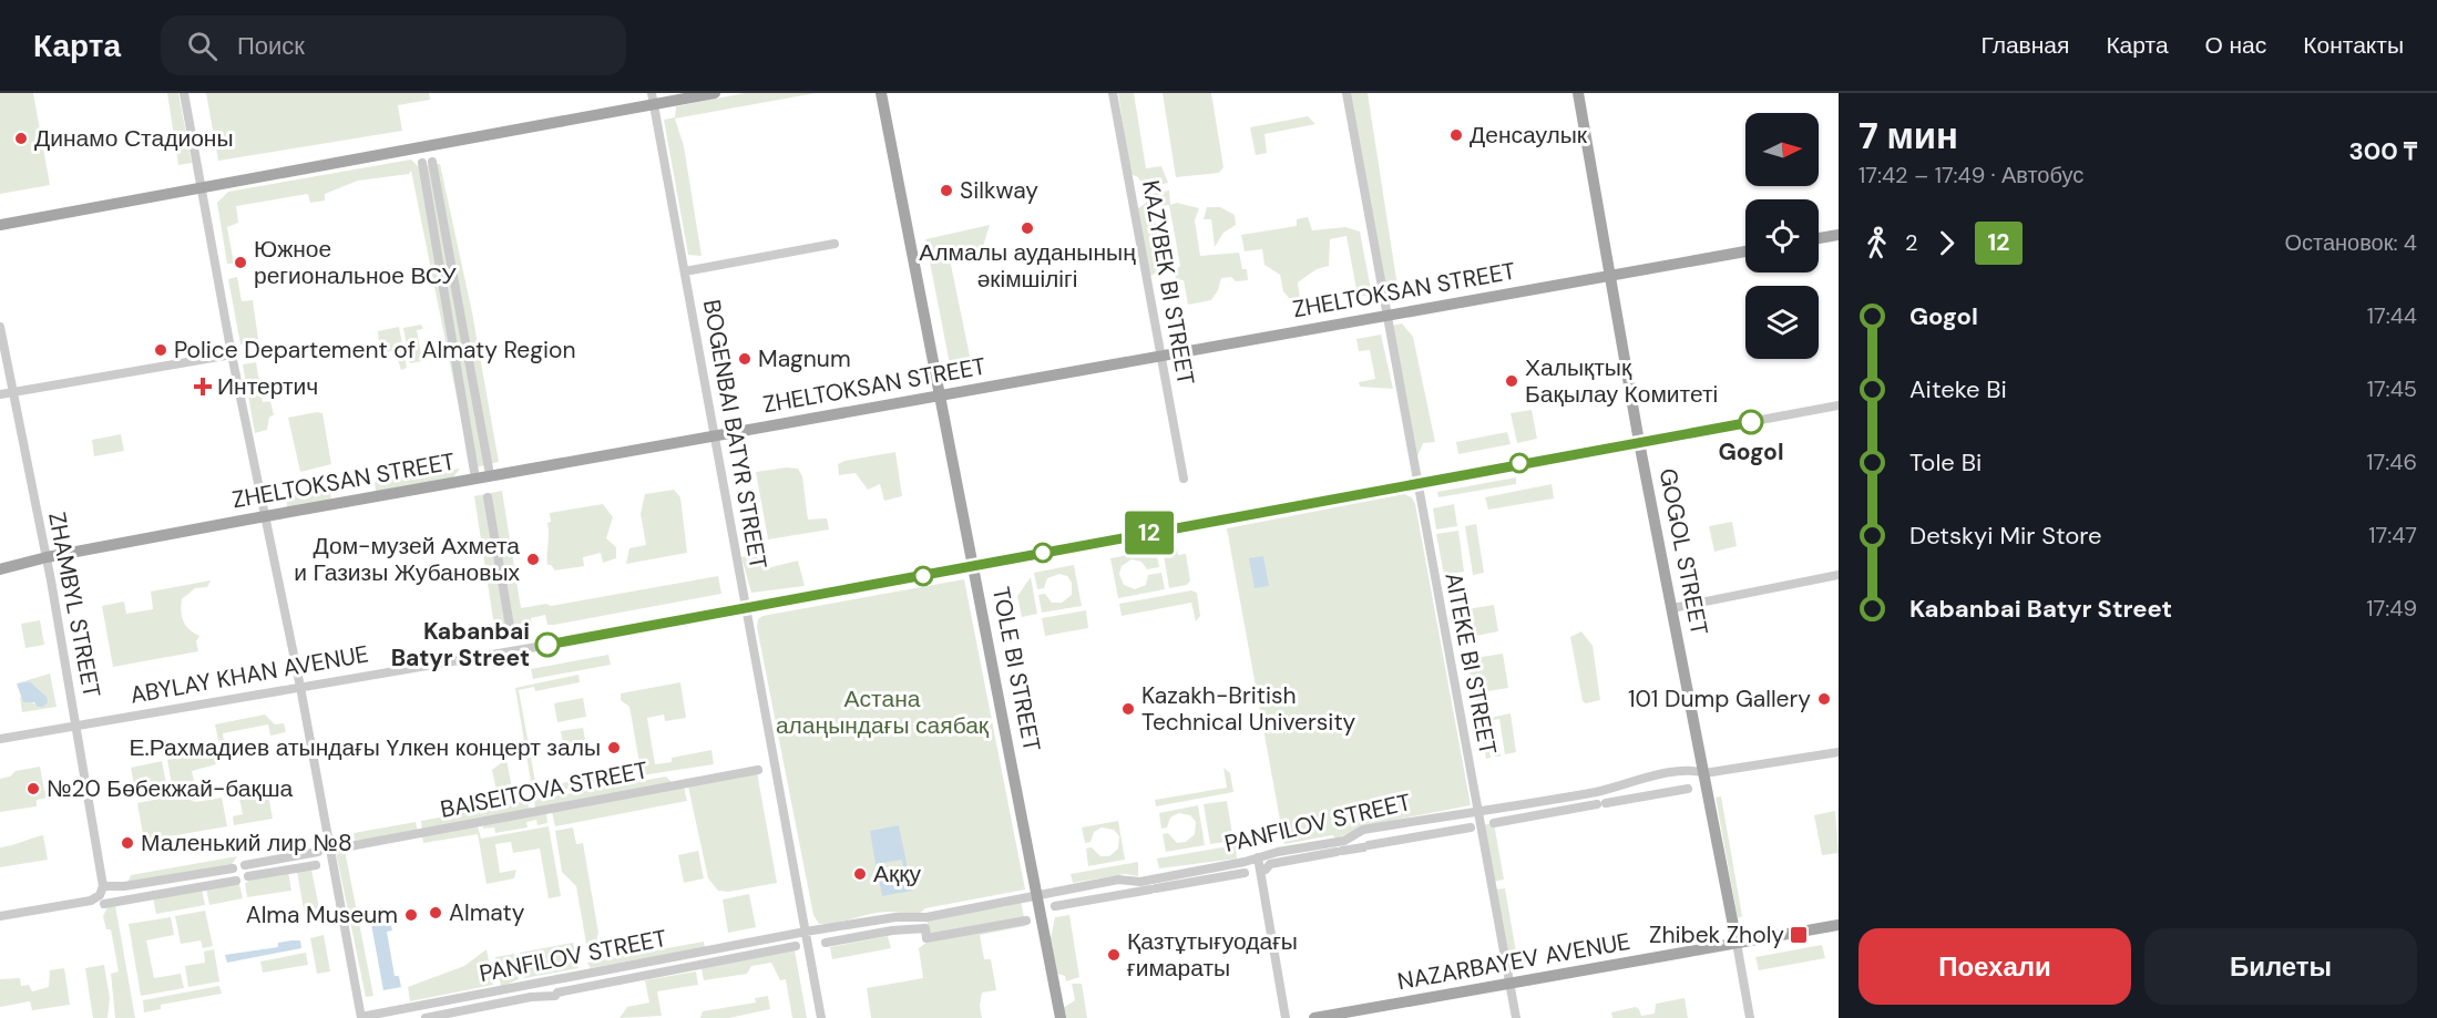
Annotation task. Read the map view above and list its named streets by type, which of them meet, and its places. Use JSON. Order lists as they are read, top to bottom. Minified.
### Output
{"streets":{"main road":["ZHELTOKSAN STREET","GOGOL STREET","TOLE BI STREET","NAZARBAYEV AVENUE"],"street":["KAZYBEK BI STREET","BOGENBAI BATYR STREET","ZHAMBYL STREET","AITEKE BI STREET","ABYLAY KHAN AVENUE","BAISEITOVA STREET","PANFILOV STREET"]},"crossings":[["KAZYBEK BI STREET","ZHELTOKSAN STREET"],["ZHELTOKSAN STREET","BOGENBAI BATYR STREET"],["ZHELTOKSAN STREET","GOGOL STREET"],["ZHELTOKSAN STREET","ZHAMBYL STREET"],["ZHELTOKSAN STREET","AITEKE BI STREET"],["ZHELTOKSAN STREET","TOLE BI STREET"],["BOGENBAI BATYR STREET","ABYLAY KHAN AVENUE"],["BOGENBAI BATYR STREET","PANFILOV STREET"],["GOGOL STREET","ABYLAY KHAN AVENUE"],["GOGOL STREET","PANFILOV STREET"],["GOGOL STREET","NAZARBAYEV AVENUE"],["ZHAMBYL STREET","ABYLAY KHAN AVENUE"],["AITEKE BI STREET","ABYLAY KHAN AVENUE"],["AITEKE BI STREET","PANFILOV STREET"],["AITEKE BI STREET","NAZARBAYEV AVENUE"],["TOLE BI STREET","ABYLAY KHAN AVENUE"],["TOLE BI STREET","PANFILOV STREET"]],"parks":["Астана алаңындағы саябақ"],"places":{"other":["Денсаулык","Динамо Стадионы","Silkway","Алмалы ауданының әкімшілігі","Южное региональное ВСУ","Police Departement of Almaty Region","Magnum","Халықтық Бақылау Комитеті","Gogol","Дом-музей Ахмета и Газизы Жубановых","Kabanbai Batyr Street","101 Dump Gallery","Kazakh-British Technical University","Е.Рахмадиев атындағы Үлкен концерт залы","№20 Бөбекжай-бақша","Маленький лир №8","Аққу","Almaty","Alma Museum","Қазтұтығуодағы ғимараты"],"health":["Интертич"],"transit":["Zhibek Zholy"]},"lines":["bus line 12"],"north":"right","page":{"header":"Карта","search":"Поиск","nav":["Главная","Карта","О нас","Контакты"],"on_map":"12","heading":["7 мин","17:42 – 17:49 · Автобус","300 ₸"],"legs":["2","12","Остановок: 4"],"list":[{"name":"Gogol","value":"17:44"},{"name":"Aiteke Bi","value":"17:45"},{"name":"Tole Bi","value":"17:46"},{"name":"Detskyi Mir Store","value":"17:47"},{"name":"Kabanbai Batyr Street","value":"17:49"}],"buttons":["Поехали","Билеты"]}}
